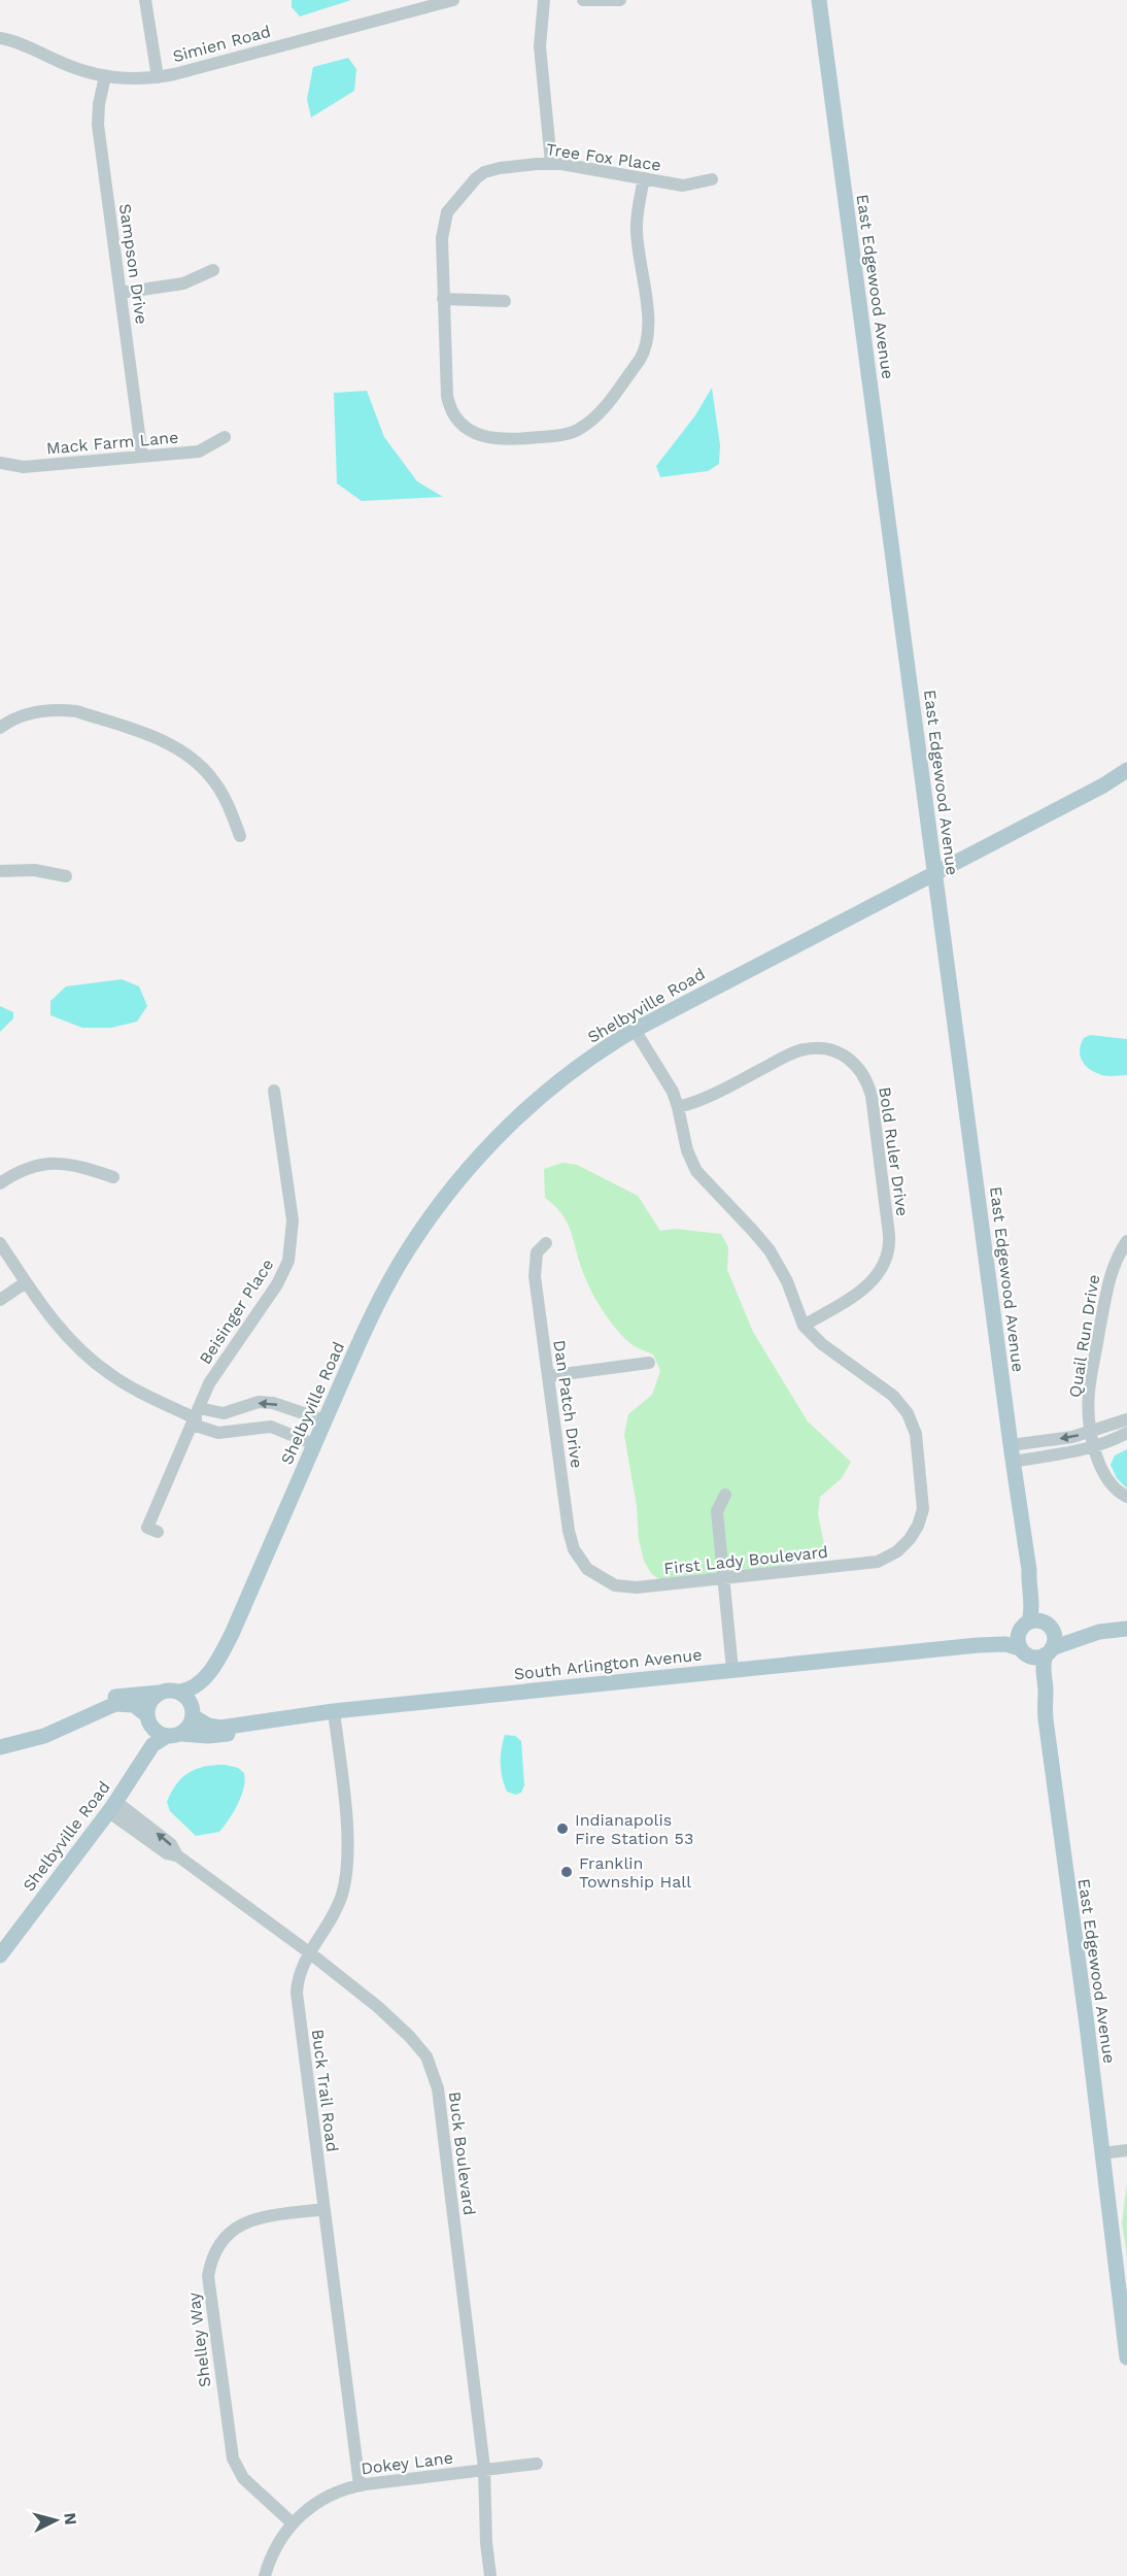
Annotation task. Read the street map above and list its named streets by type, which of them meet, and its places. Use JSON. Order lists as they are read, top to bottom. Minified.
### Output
{"streets":{"main road":["East Edgewood Avenue","Shelbyville Road","South Arlington Avenue"],"street":["Simien Road","Tree Fox Place","Sampson Drive","Mack Farm Lane","Bold Ruler Drive","Beisinger Place","Quail Run Drive","Dan Patch Drive","First Lady Boulevard","Buck Trail Road","Buck Boulevard","Shelley Way","Dokey Lane"]},"crossings":[["Simien Road","Sampson Drive"],["Sampson Drive","Mack Farm Lane"],["East Edgewood Avenue","Shelbyville Road"],["Shelbyville Road","Buck Boulevard"],["Bold Ruler Drive","First Lady Boulevard"],["Dan Patch Drive","First Lady Boulevard"],["South Arlington Avenue","Buck Trail Road"],["Buck Trail Road","Buck Boulevard"],["Buck Trail Road","Shelley Way"],["Buck Trail Road","Dokey Lane"],["Buck Boulevard","Dokey Lane"],["Shelley Way","Dokey Lane"]],"places":["Indianapolis Fire Station 53","Franklin Township Hall"],"north":"right"}
